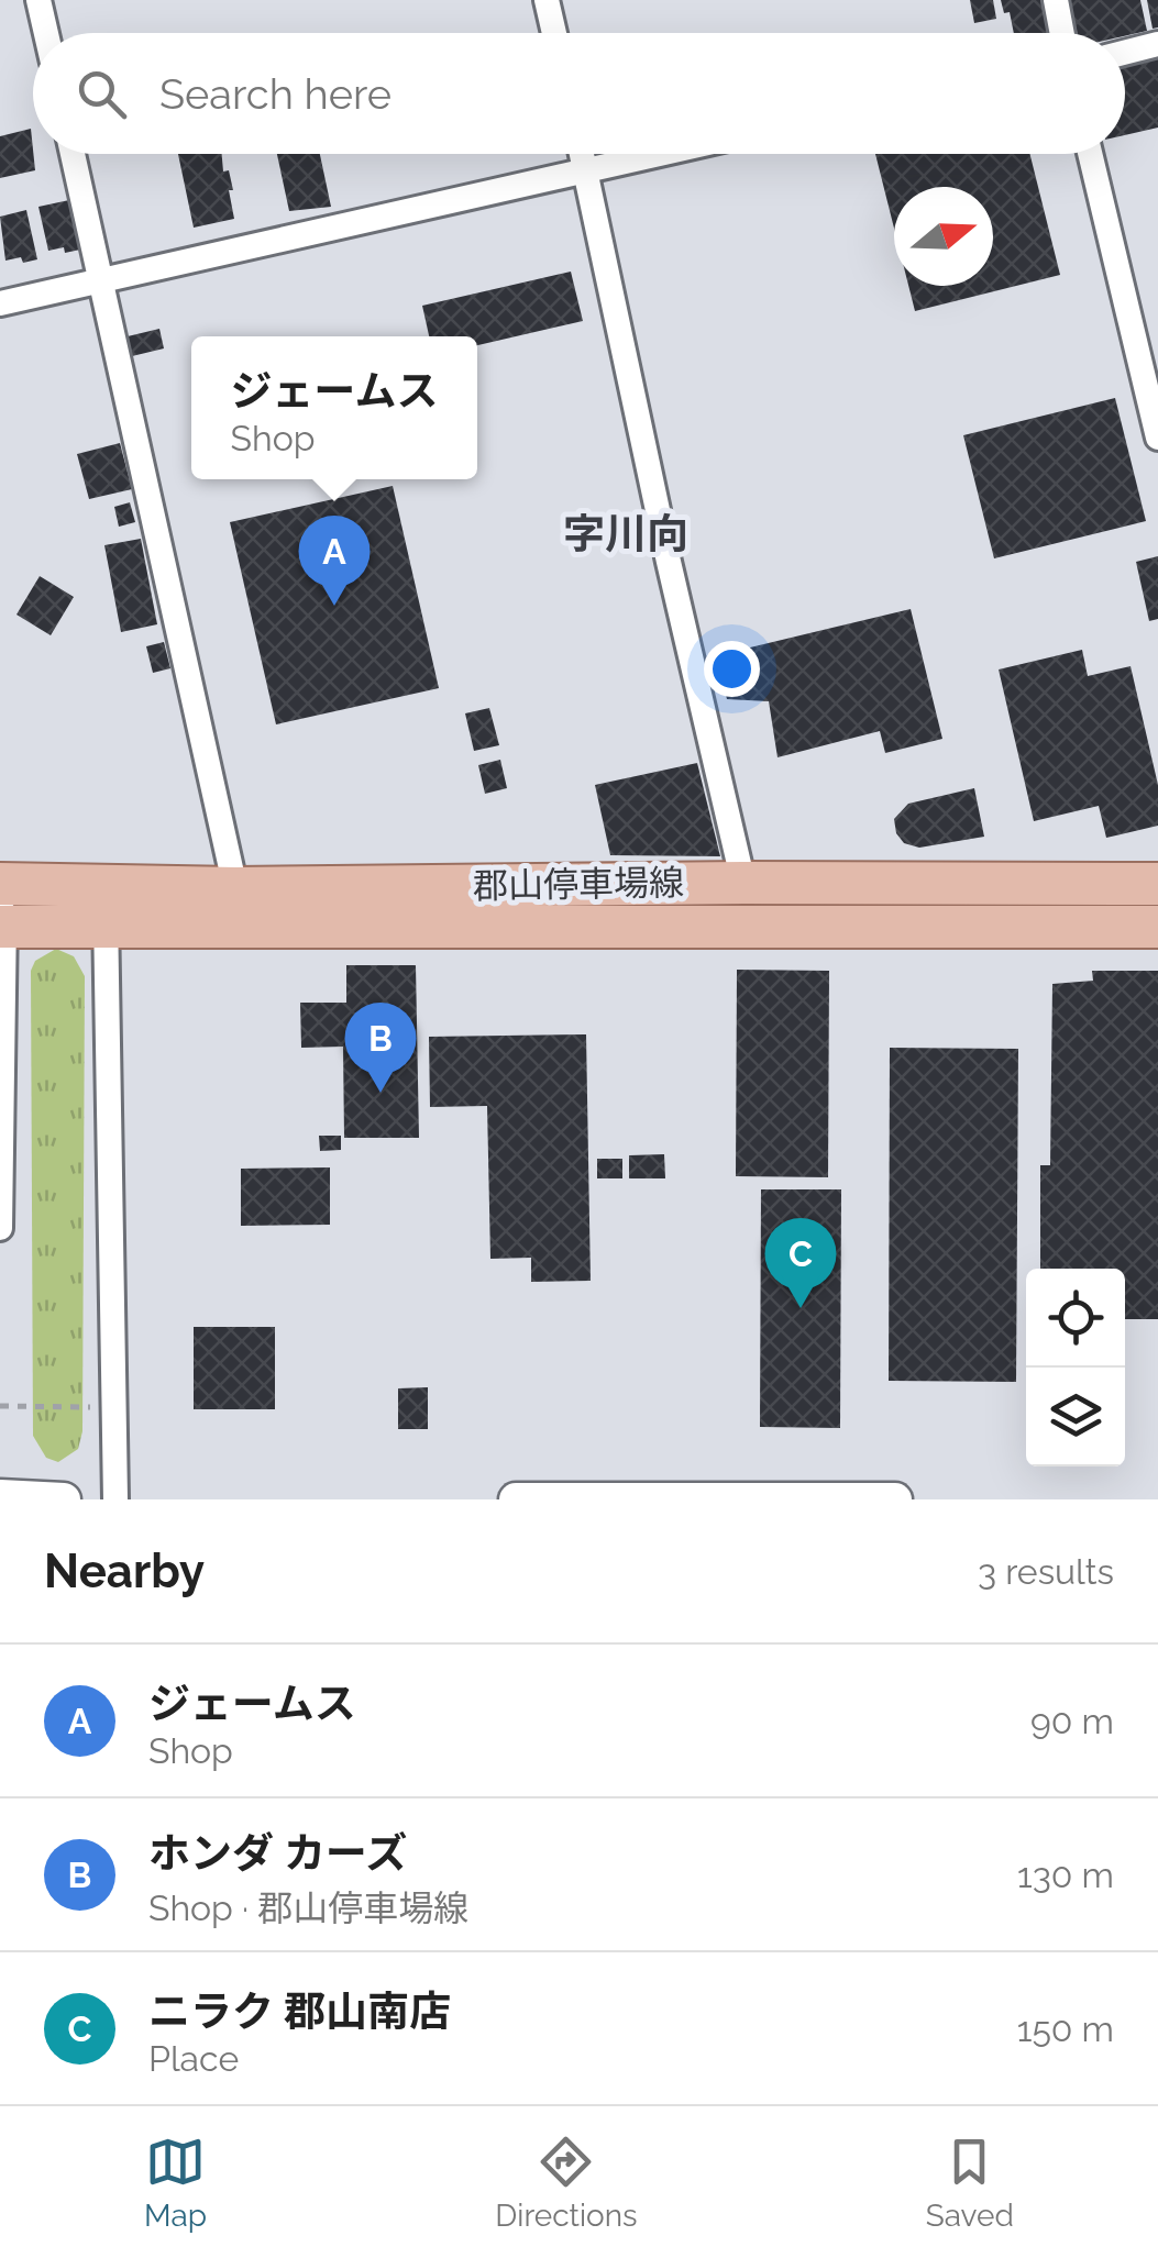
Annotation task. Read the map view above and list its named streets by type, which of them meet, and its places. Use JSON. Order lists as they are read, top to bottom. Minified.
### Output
{"streets":{"main road":["郡山停車場線"]},"districts":["字川向"],"north":"right","page":{"search":"Search here","popup":["ジェームス","Shop"],"pins":["A","B","C"],"heading":["Nearby","3 results"],"list":[{"mark":"A","name":"ジェームス","note":"Shop","value":"90 m"},{"mark":"B","name":"ホンダ カーズ","note":"Shop · 郡山停車場線","value":"130 m"},{"mark":"C","name":"ニラク 郡山南店","note":"Place","value":"150 m"}],"nav":["Map","Directions","Saved"]}}
